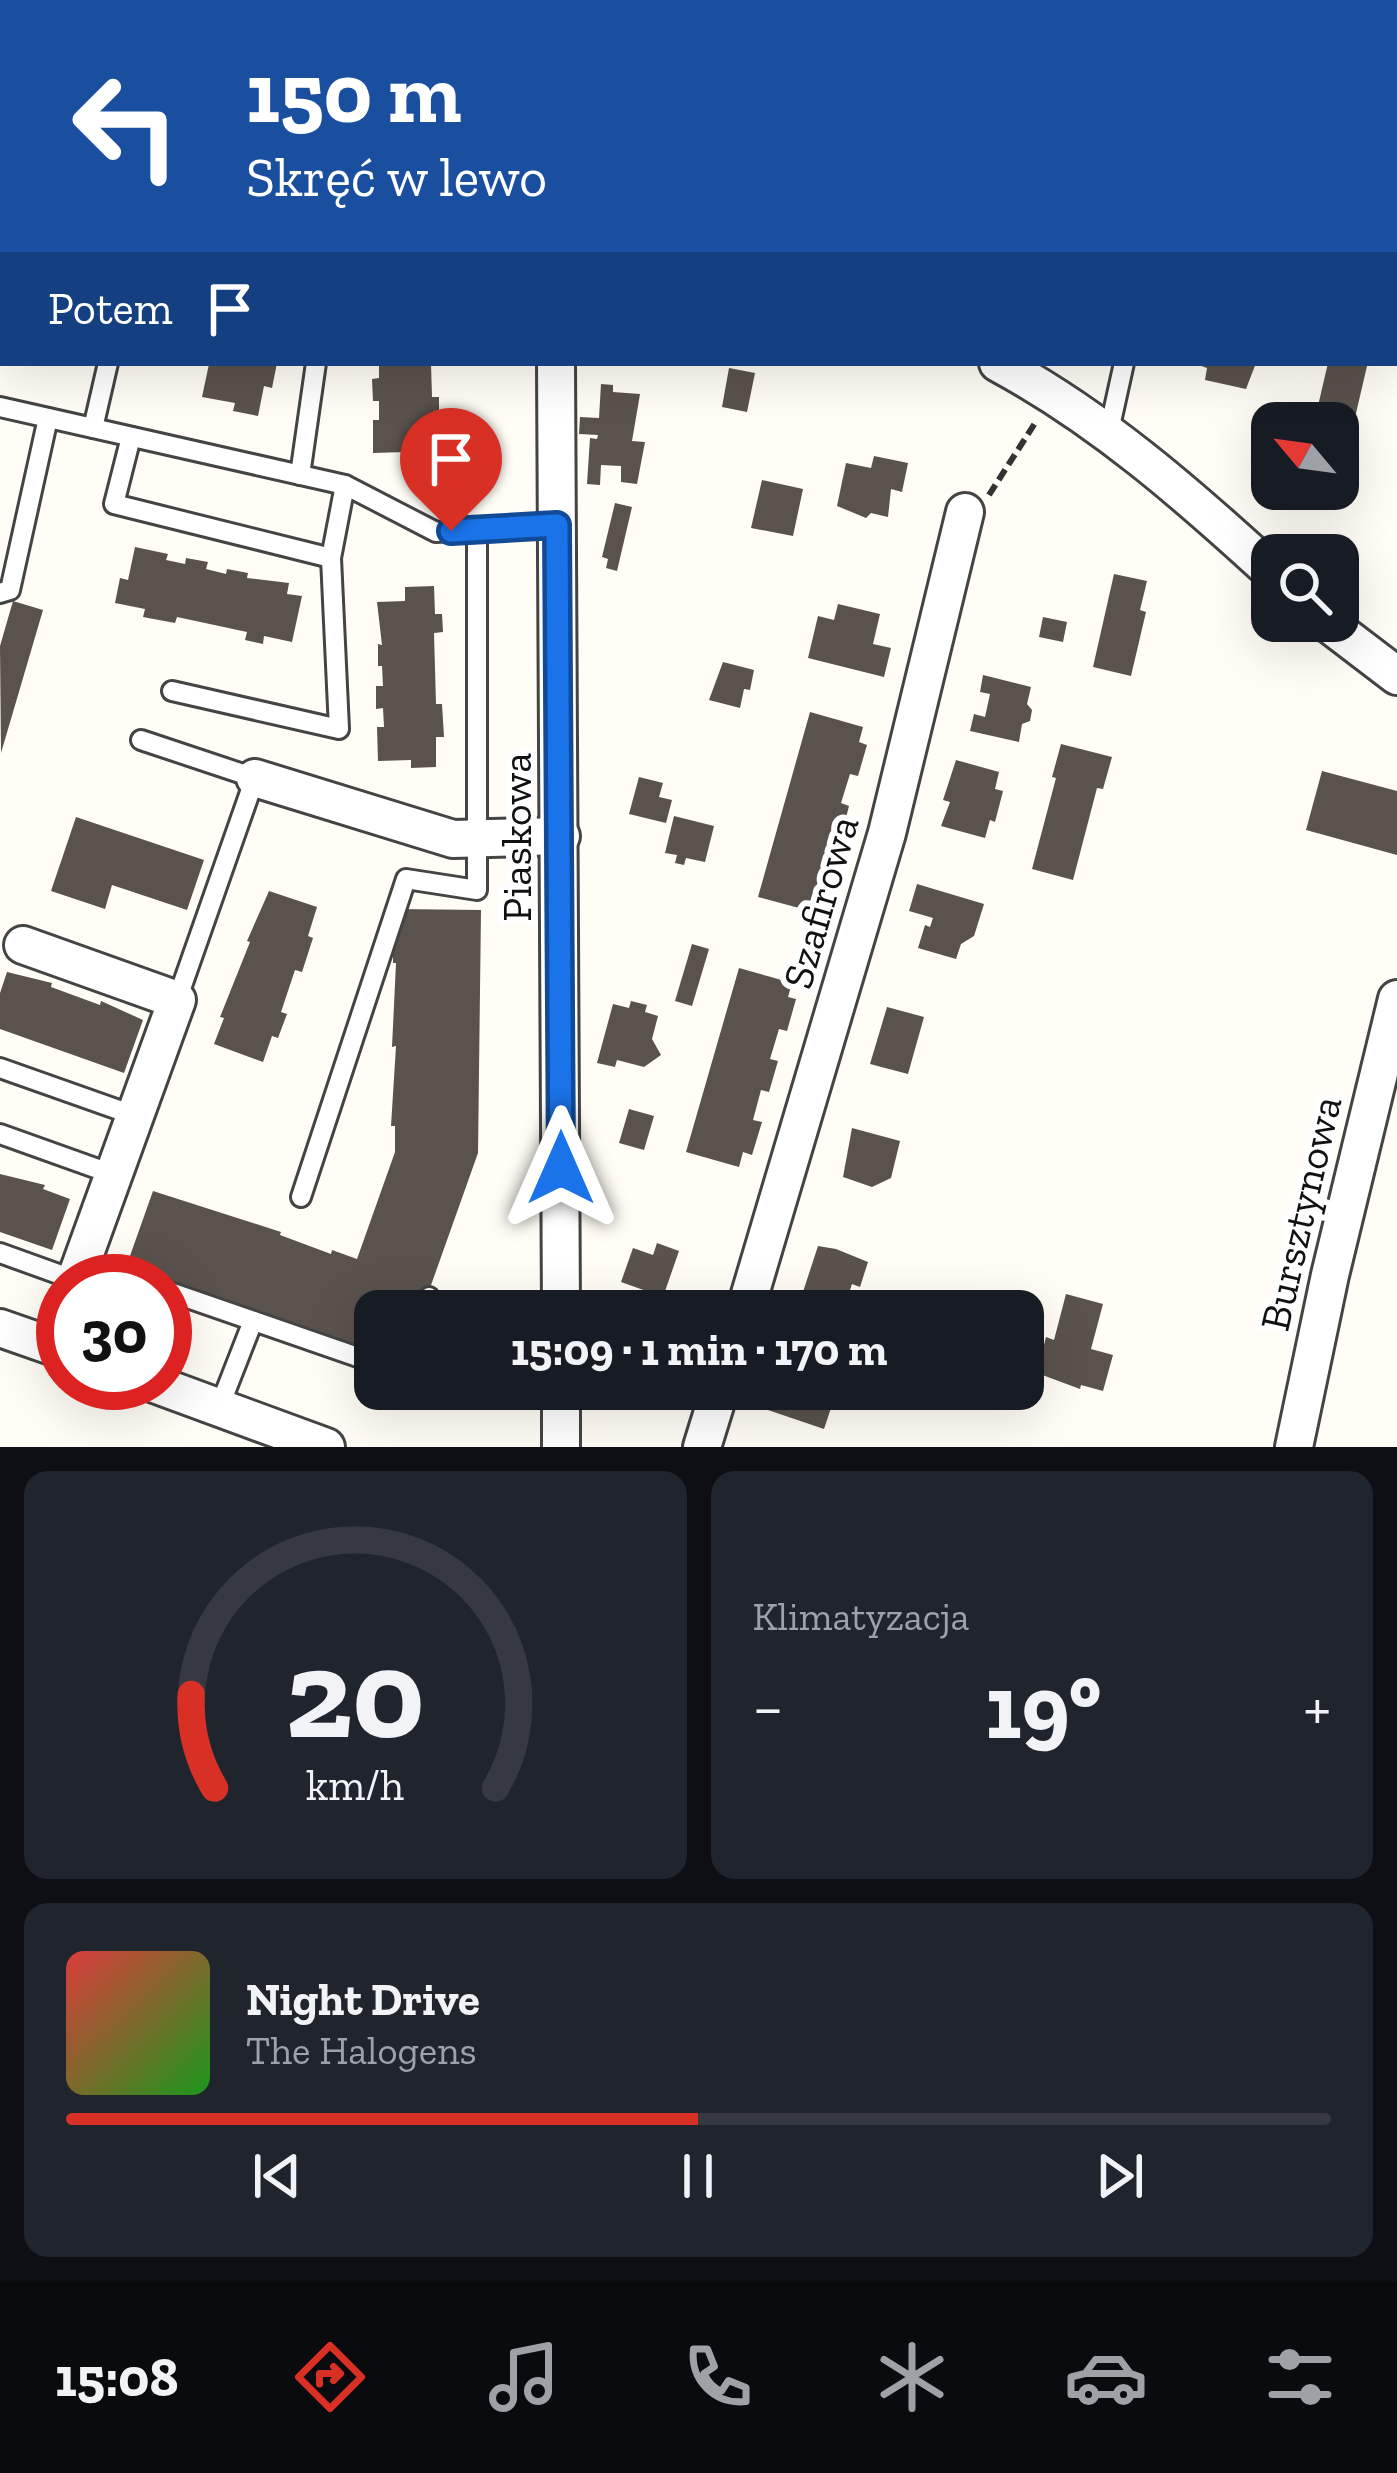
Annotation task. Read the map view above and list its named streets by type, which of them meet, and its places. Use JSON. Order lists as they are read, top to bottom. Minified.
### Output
{"streets":{"street":["Piaskowa","Szafirowa","Bursztynowa"]},"north":"top left","page":{"turn":["150 m","Skręć w lewo"],"then":"Potem","limit":"30","trip":"15:09 · 1 min · 170 m","tile":"Klimatyzacja","heat":["−","19°","+"],"song":["Night Drive","The Halogens"],"tabs":"15:08","gauge":["20","km/h"]}}
